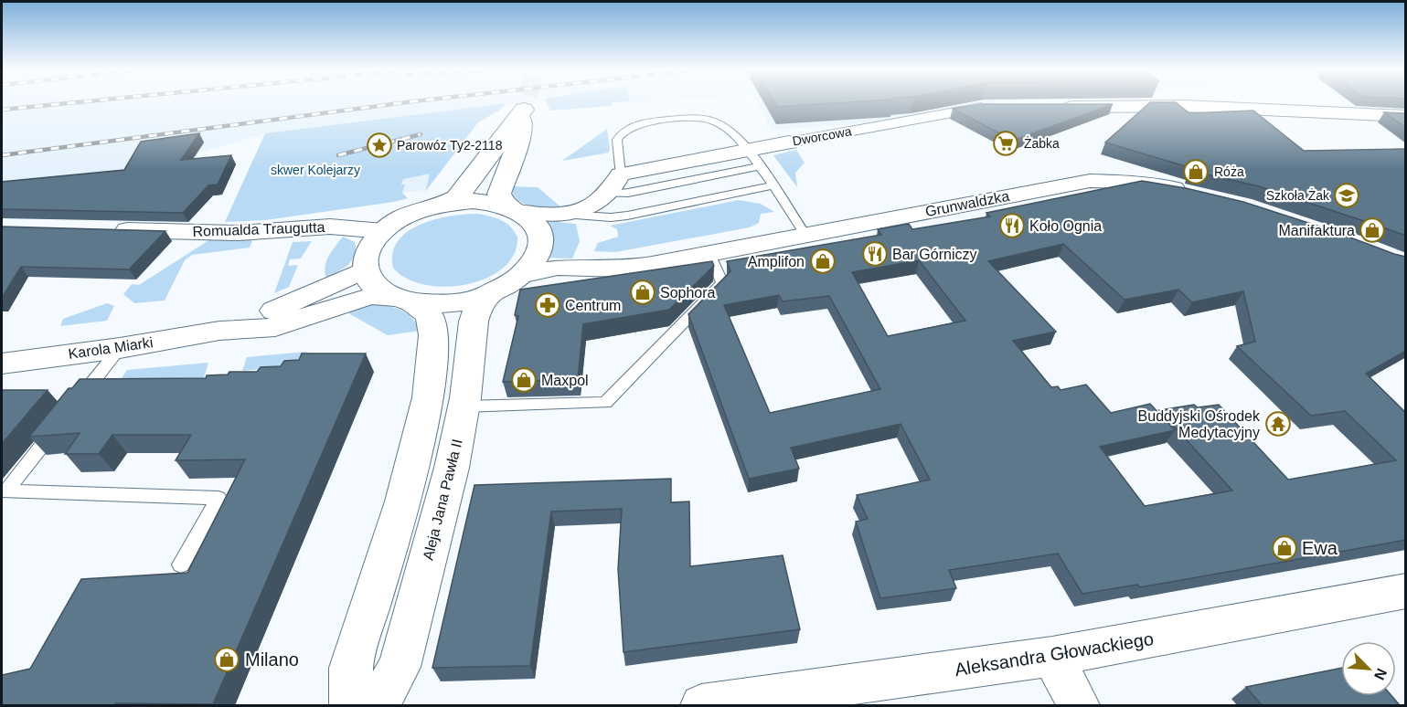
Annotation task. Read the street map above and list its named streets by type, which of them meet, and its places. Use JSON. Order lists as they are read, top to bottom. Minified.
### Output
{"streets":{"main road":["Aleja Jana Pawła II"],"street":["Dworcowa","Grunwaldzka","Romualda Traugutta","Karola Miarki","Aleksandra Głowackiego"]},"crossings":[["Grunwaldzka","Aleja Jana Pawła II"]],"parks":["skwer Kolejarzy"],"places":{"supermarket":["Żabka"],"place":["Parowóz Ty2-2118"],"shop":["Róża","Manifaktura","Amplifon","Sophora","Maxpol","Ewa","Milano"],"school or university":["Szkoła Żak"],"restaurant":["Koło Ognia","Bar Górniczy"],"pharmacy":["Centrum"],"temple":["Buddyjski Ośrodek Medytacyjny"]},"north":"bottom right"}
